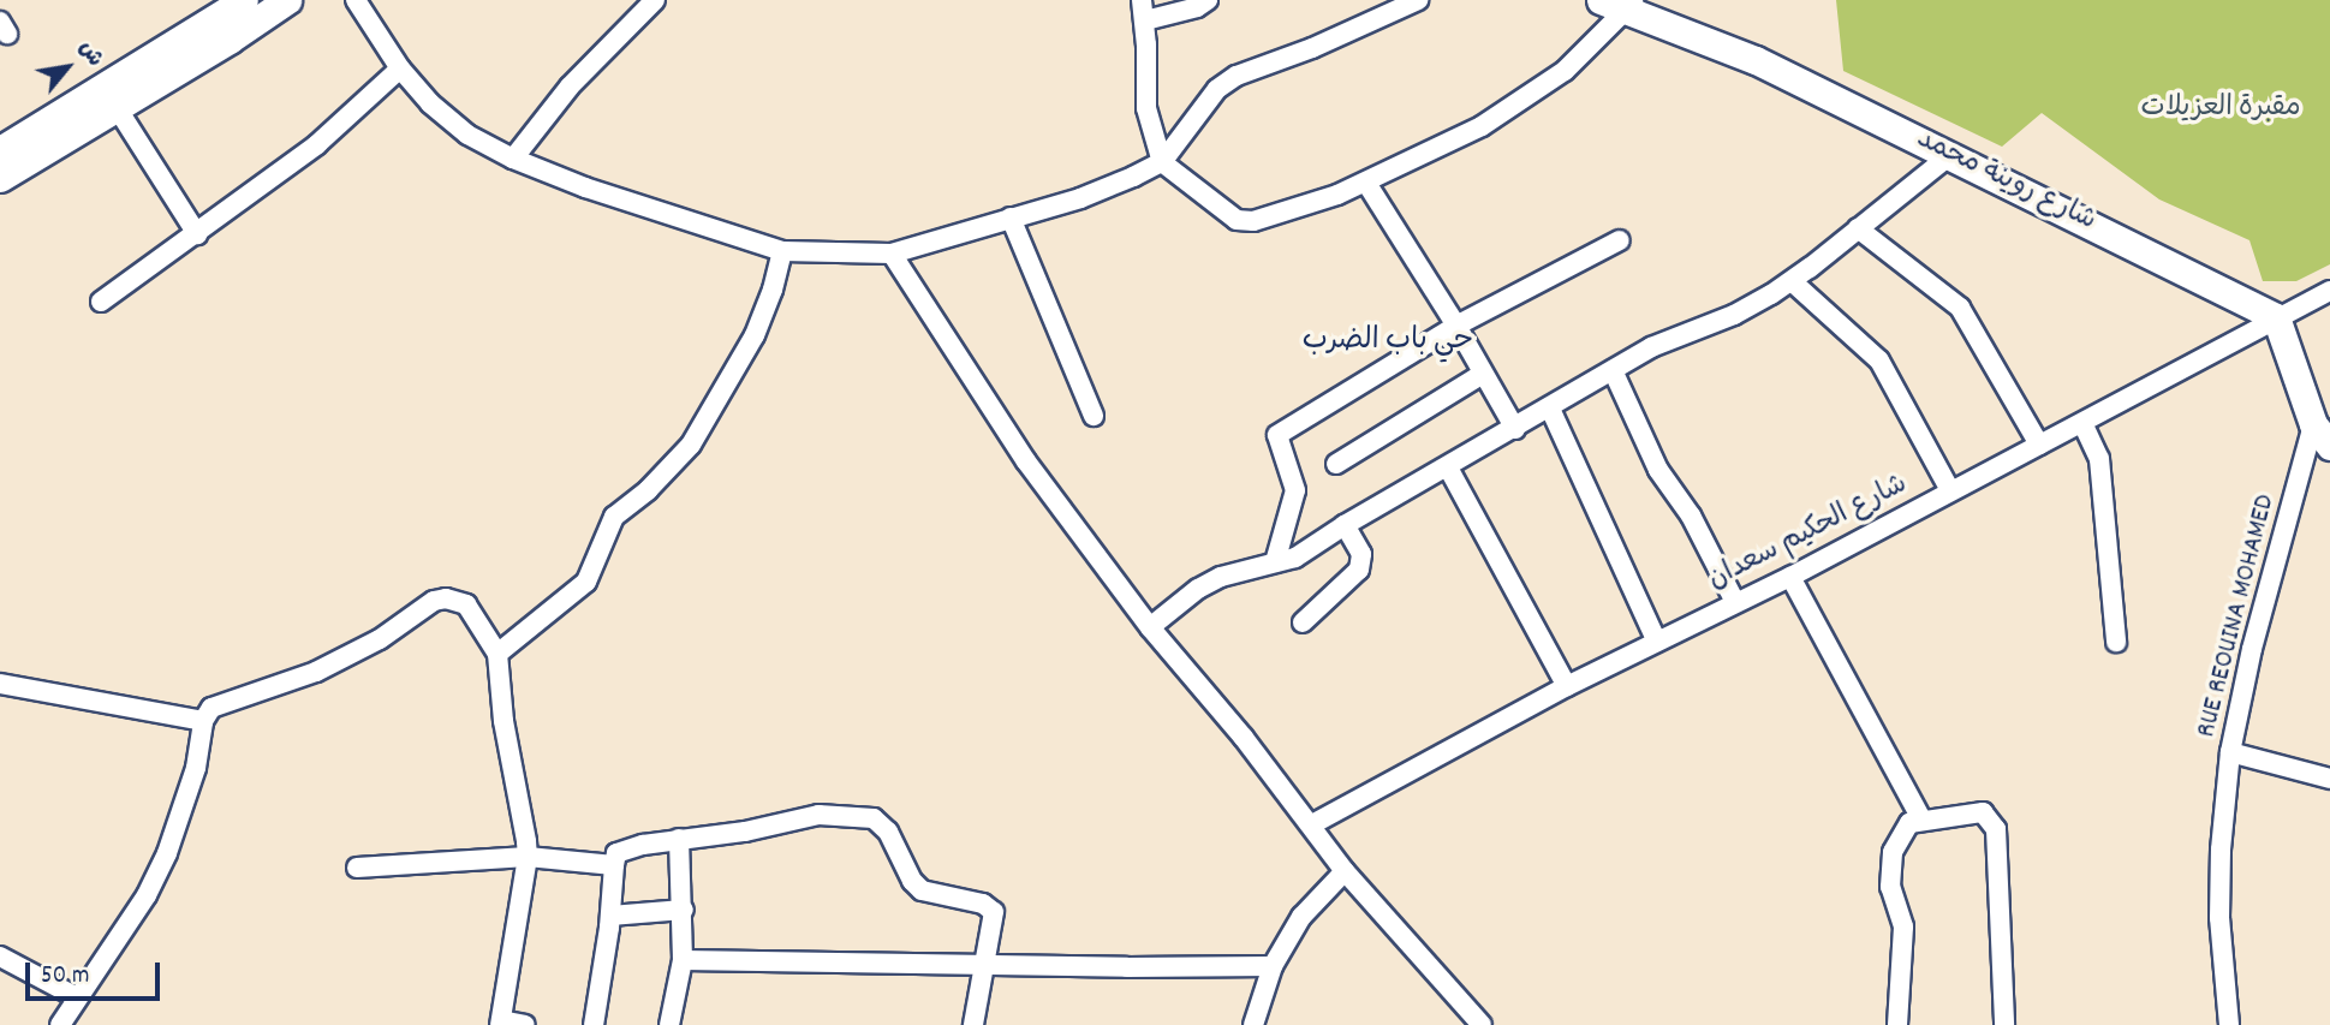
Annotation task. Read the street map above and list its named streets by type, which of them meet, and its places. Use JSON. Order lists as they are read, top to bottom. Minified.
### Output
{"streets":{"main road":["شارع روينة محمد"],"street":["شارع الحكيم سعدان","RUE REOUINA MOHAMED"]},"crossings":[["شارع روينة محمد","شارع الحكيم سعدان"]],"districts":["حي باب الضرب"],"parks":["مقبرة العزيلات"],"scale_bar":"50 m","north":"top right"}
